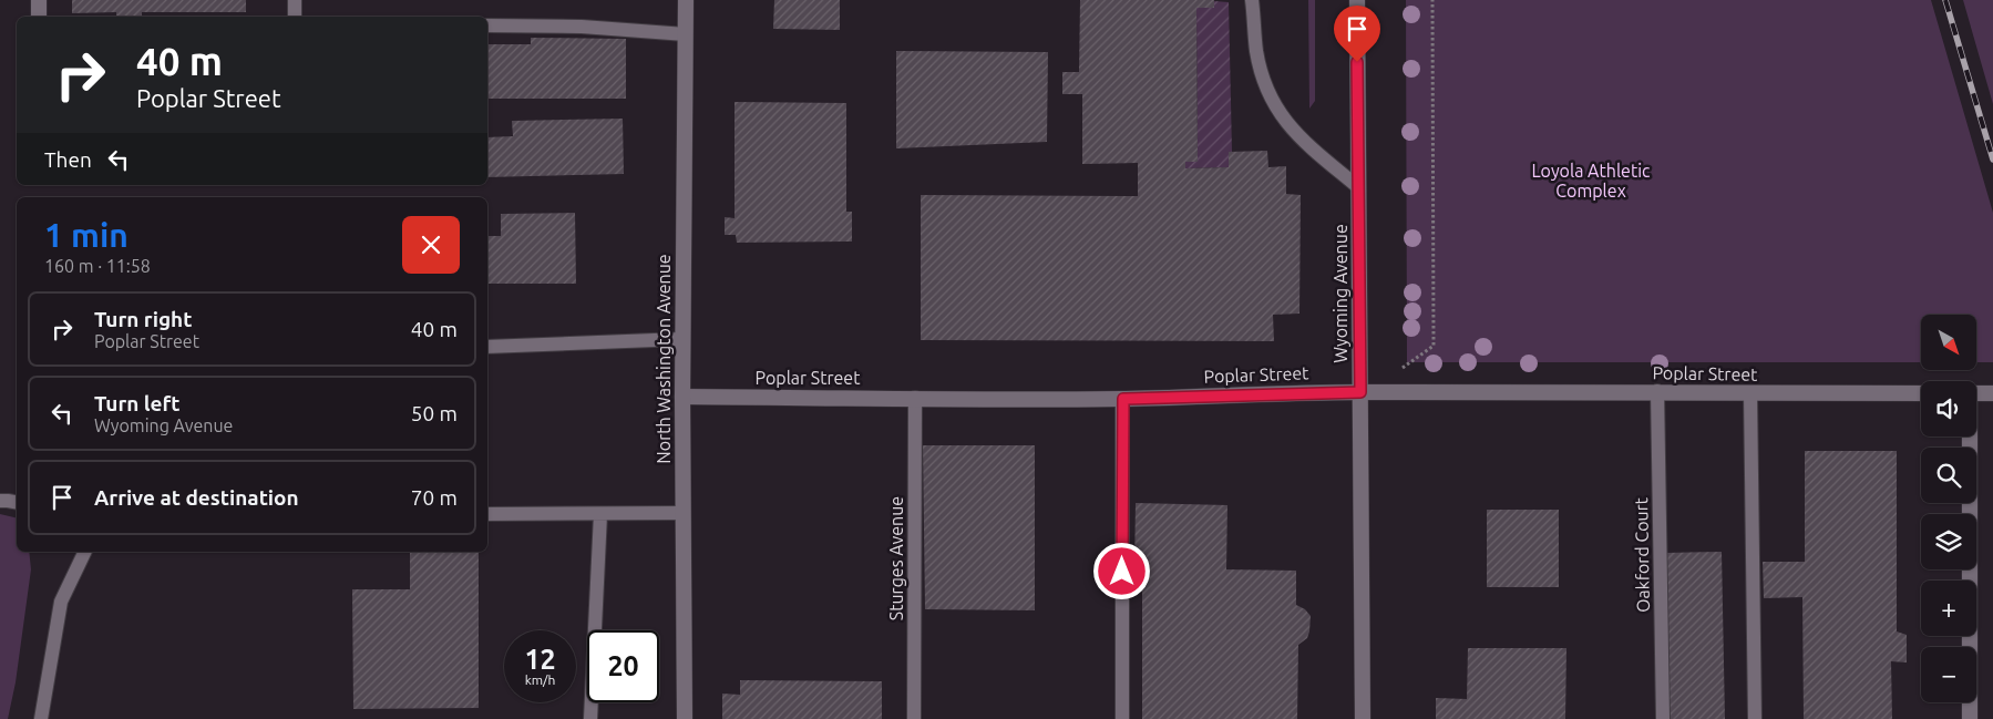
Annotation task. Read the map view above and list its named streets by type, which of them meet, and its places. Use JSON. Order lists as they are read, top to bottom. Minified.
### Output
{"streets":{"street":["Wyoming Avenue","North Washington Avenue","Poplar Street"],"lane":["Oakford Court","Sturges Avenue"]},"crossings":[["Wyoming Avenue","Poplar Street"],["North Washington Avenue","Poplar Street"],["Poplar Street","Oakford Court"],["Poplar Street","Sturges Avenue"]],"parks":["Loyola Athletic Complex"],"north":"bottom right","page":{"turn":["40 m","Poplar Street"],"then":"Then","heading":["1 min","160 m · 11:58"],"list":[{"name":"Turn right","note":"Poplar Street","value":"40 m"},{"name":"Turn left","note":"Wyoming Avenue","value":"50 m"},{"name":"Arrive at destination","value":"70 m"}],"map_buttons":["+","−"],"speed":"12 km/h","limit":"20"}}
